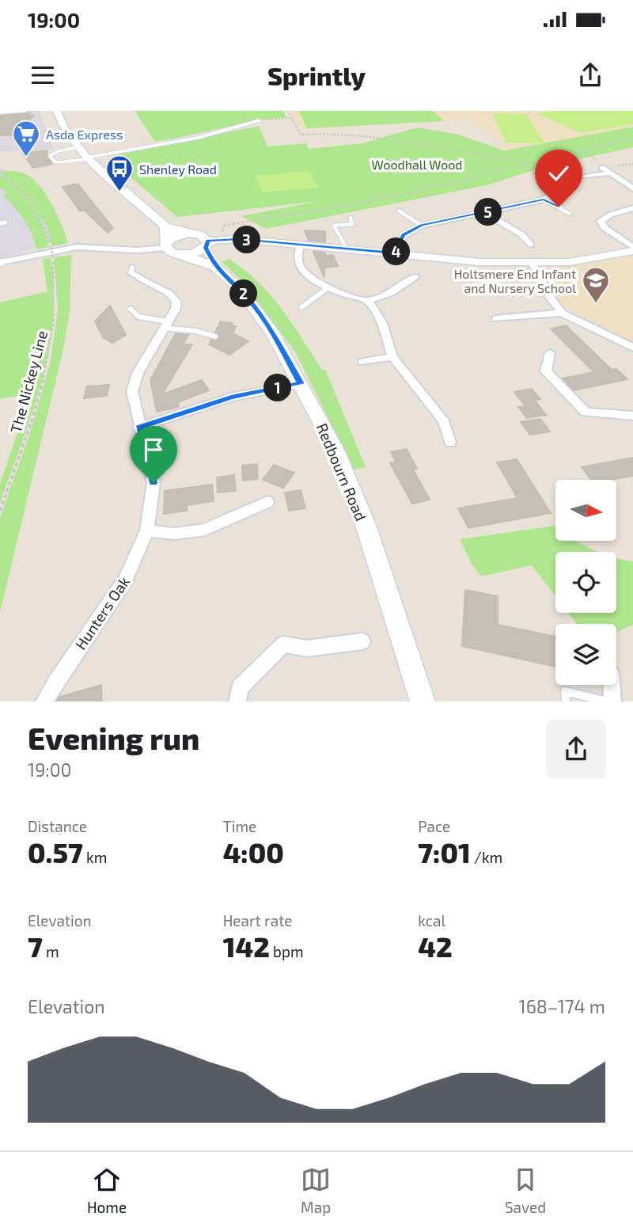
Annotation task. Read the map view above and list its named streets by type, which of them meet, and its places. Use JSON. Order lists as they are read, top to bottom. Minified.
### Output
{"streets":{"main road":["Redbourn Road"],"street":["Hunters Oak"],"path":["The Nickey Line"]},"parks":["Woodhall Wood"],"places":{"supermarket":["Asda Express"],"bus stop":["Shenley Road"],"school or university":["Holtsmere End Infant and Nursery School"]},"north":"right","page":{"status":"19:00","header":"Sprintly","pins":["5","3","4","2","1"],"heading":["Evening run","19:00"],"stats":[["Distance","0.57 km"],["Time","4:00"],["Pace","7:01 /km"],["Elevation","7 m"],["Heart rate","142 bpm"],["kcal","42"]],"chart":["Elevation","168–174 m"],"tabs":["Home","Map","Saved"]}}
